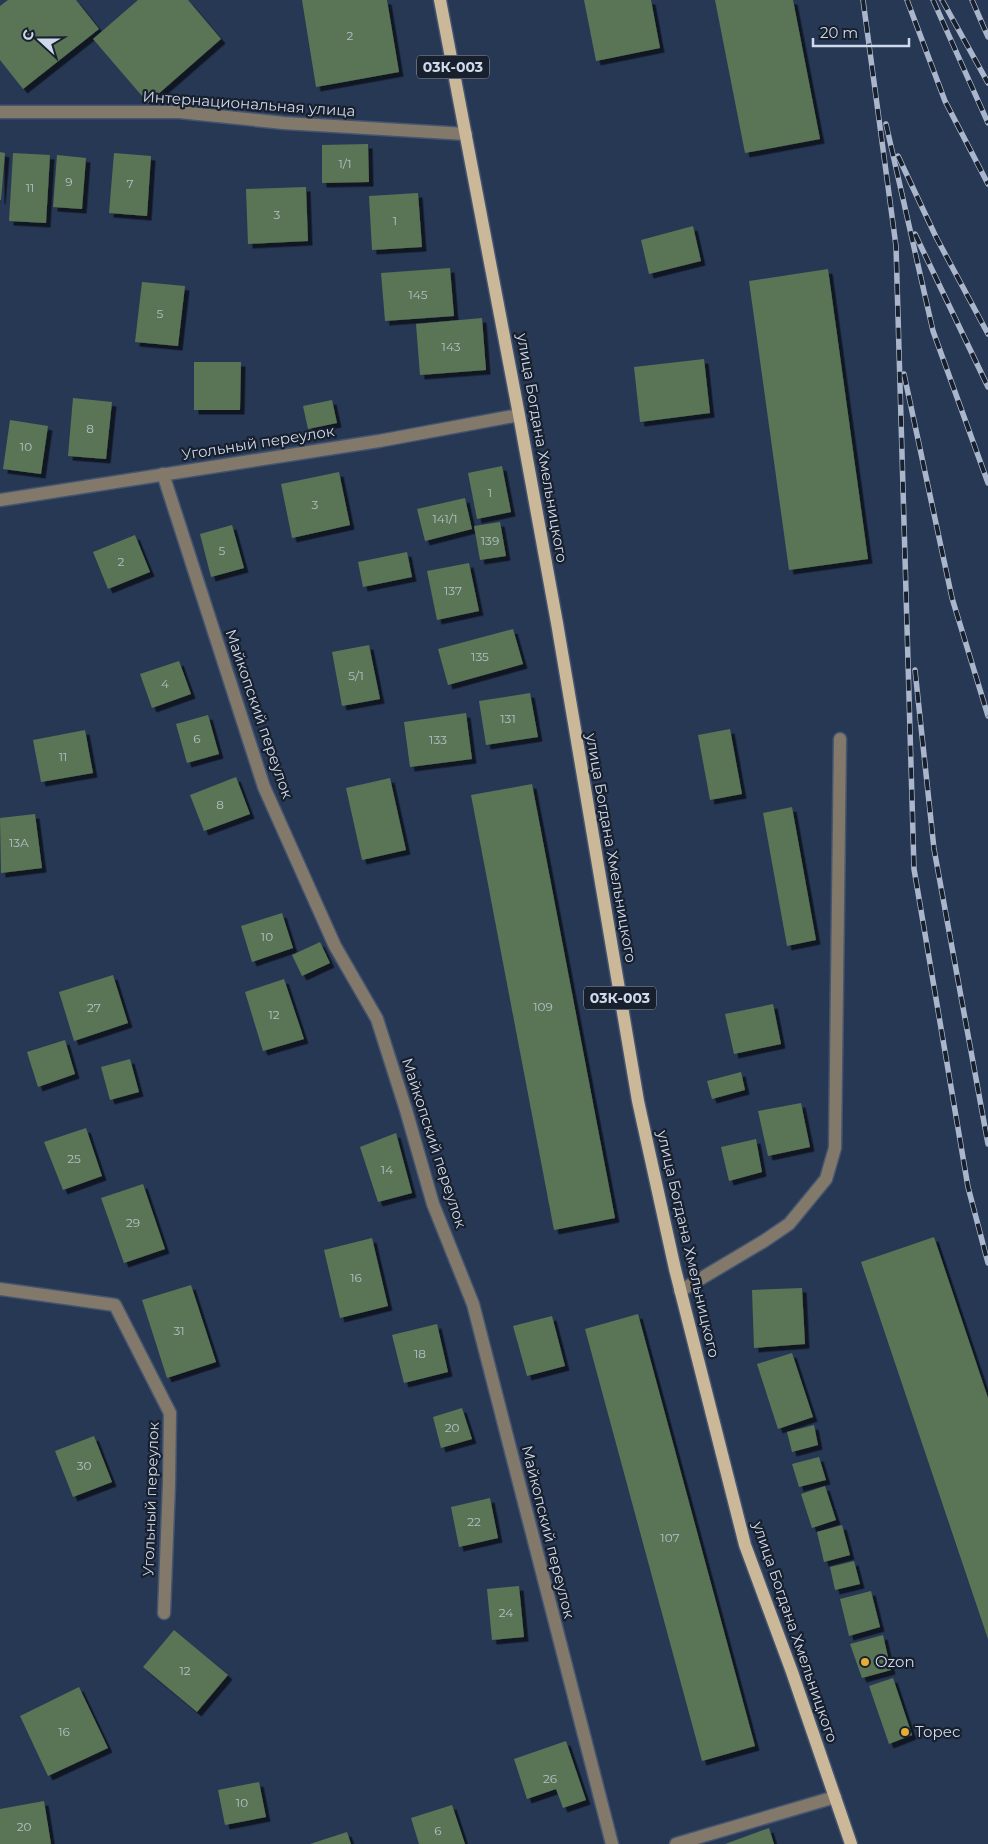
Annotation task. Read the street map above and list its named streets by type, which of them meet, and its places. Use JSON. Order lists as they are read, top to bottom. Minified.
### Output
{"streets":{"main road":["03К-003","улица Богдана Хмельницкого"],"street":["Интернациональная улица","Угольный переулок","Майкопский переулок"]},"crossings":[["03К-003","Интернациональная улица"],["03К-003","улица Богдана Хмельницкого"],["Интернациональная улица","улица Богдана Хмельницкого"],["Угольный переулок","улица Богдана Хмельницкого"],["Угольный переулок","Майкопский переулок"]],"places":["Ozon","Торес"],"house_numbers":["2","1/1","9","7","11","3","1","145","5","143","8","10","1","3","141/1","139","5","2","137","135","5/1","4","131","6","133","11","8","13А","10","109","27","12","25","14","29","16","31","18","20","30","22","107","24","12","16","26","10","20","6"],"scale_bar":"20 m","north":"left"}
